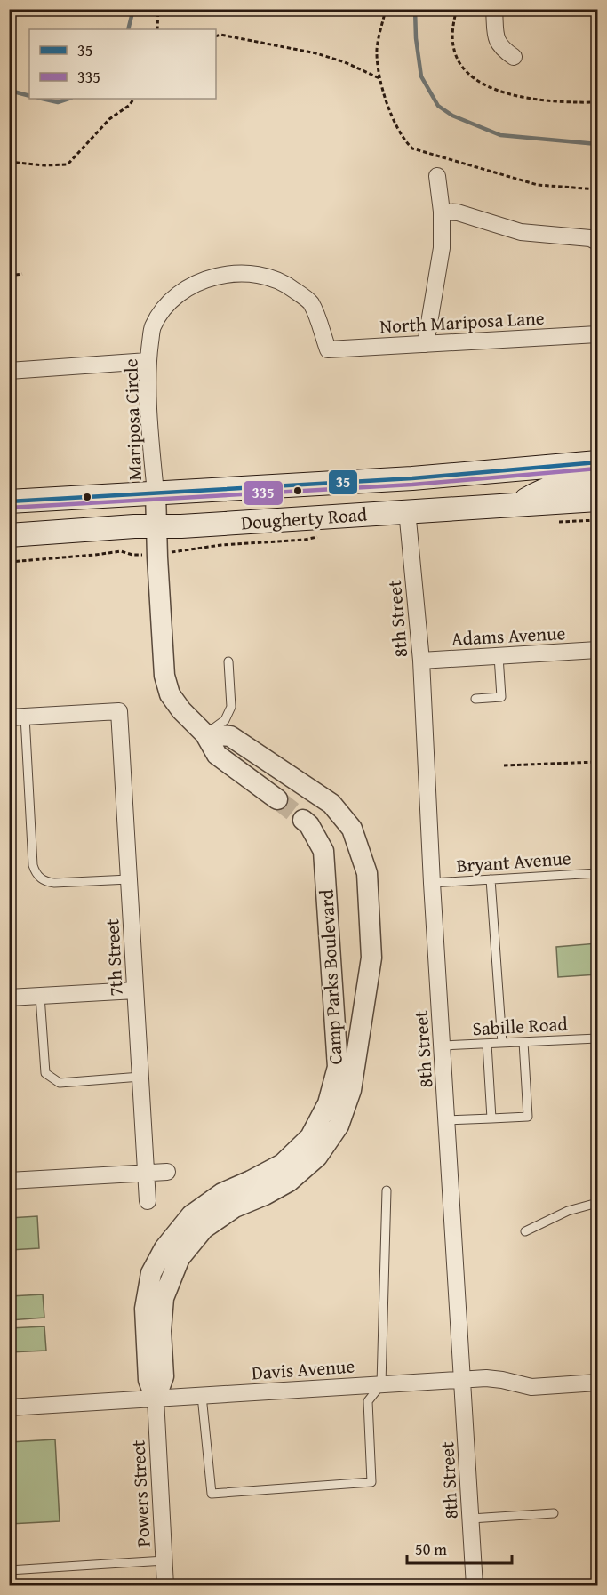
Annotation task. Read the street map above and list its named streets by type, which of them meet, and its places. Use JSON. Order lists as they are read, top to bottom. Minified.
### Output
{"streets":{"main road":["Dougherty Road"],"street":["North Mariposa Lane","Mariposa Circle","8th Street","Adams Avenue","7th Street","Camp Parks Boulevard","Davis Avenue","Powers Street"],"lane":["Bryant Avenue","Sabille Road"]},"crossings":[["North Mariposa Lane","Mariposa Circle"],["Mariposa Circle","Dougherty Road"],["Dougherty Road","8th Street"],["8th Street","Adams Avenue"],["8th Street","Bryant Avenue"],["8th Street","Sabille Road"],["8th Street","Davis Avenue"],["Camp Parks Boulevard","Davis Avenue"],["Camp Parks Boulevard","Powers Street"],["Davis Avenue","Powers Street"]],"lines":["transit line 35","transit line 335"],"legend":["35","335"],"scale_bar":"50 m"}
